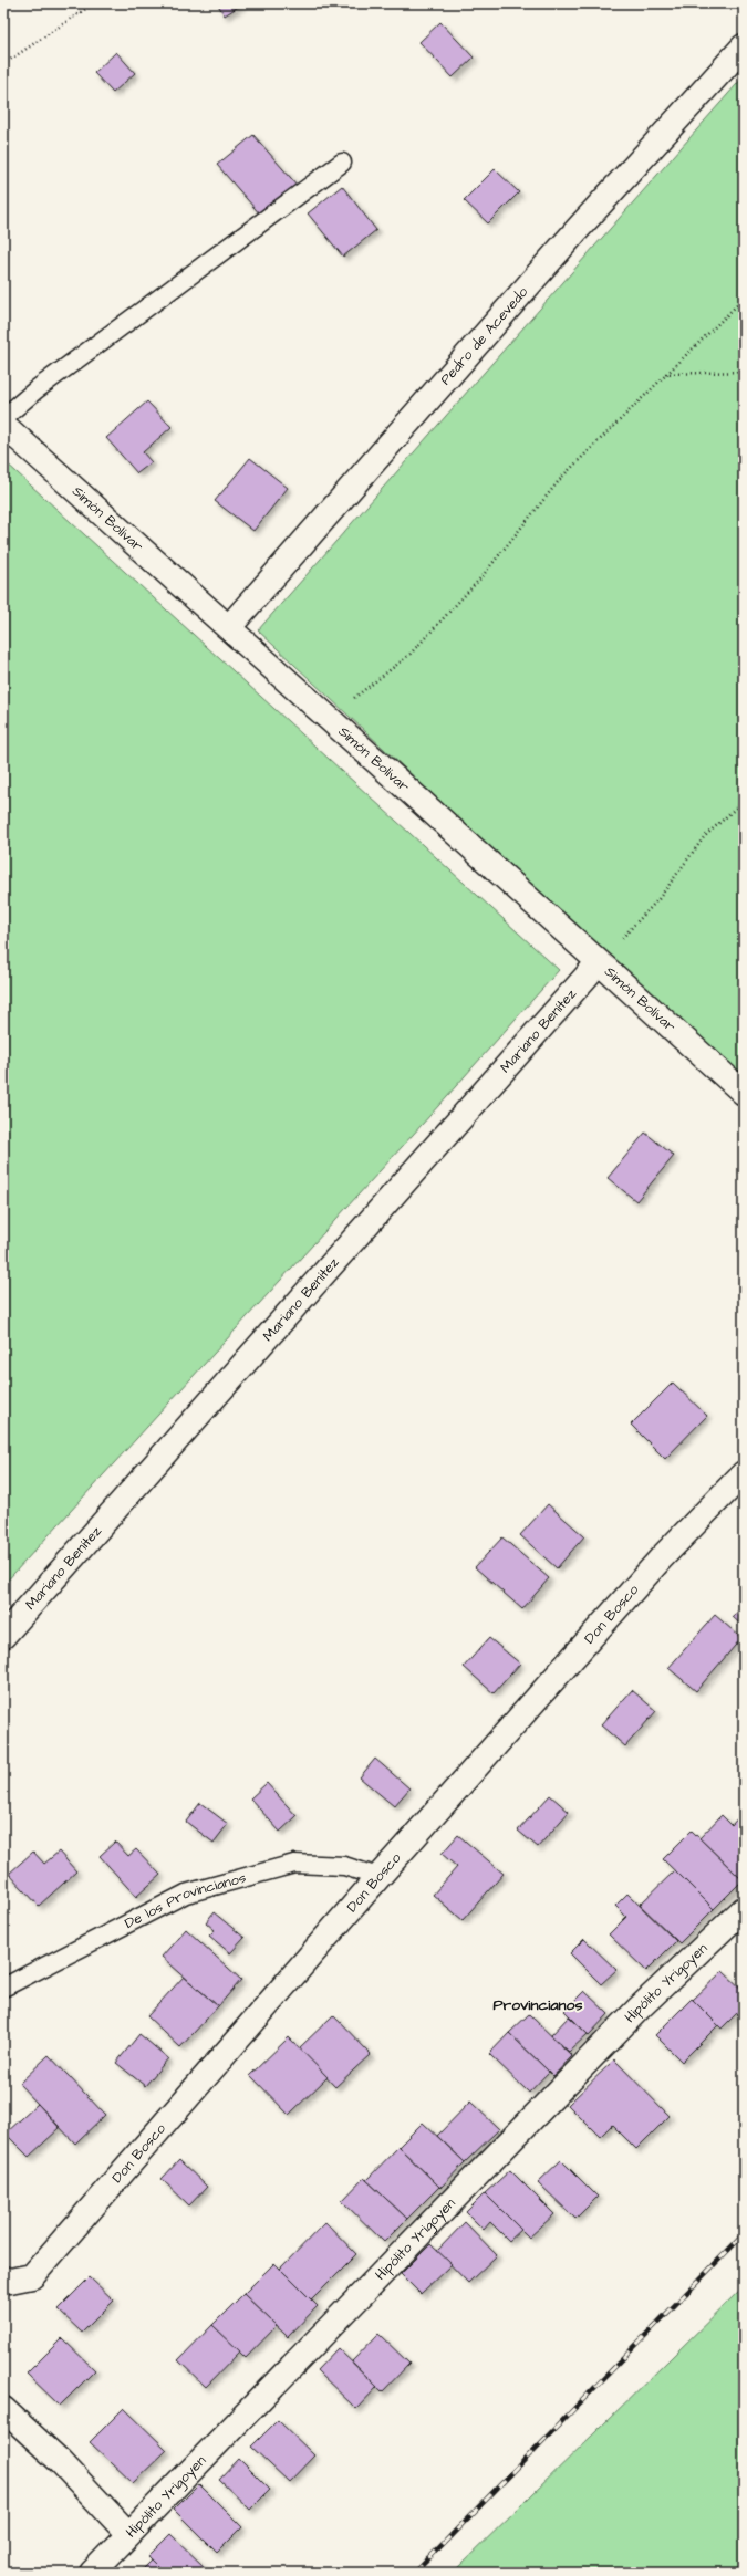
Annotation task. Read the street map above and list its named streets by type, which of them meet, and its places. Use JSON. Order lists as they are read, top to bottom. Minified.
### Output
{"streets":{"street":["Pedro de Acevedo","Simón Bolívar","Mariano Benítez","Don Bosco","Hipólito Yrigoyen"],"lane":["De los Provincianos"]},"crossings":[["Pedro de Acevedo","Simón Bolívar"],["Simón Bolívar","Mariano Benítez"],["Don Bosco","De los Provincianos"]],"districts":["Provincianos"]}
